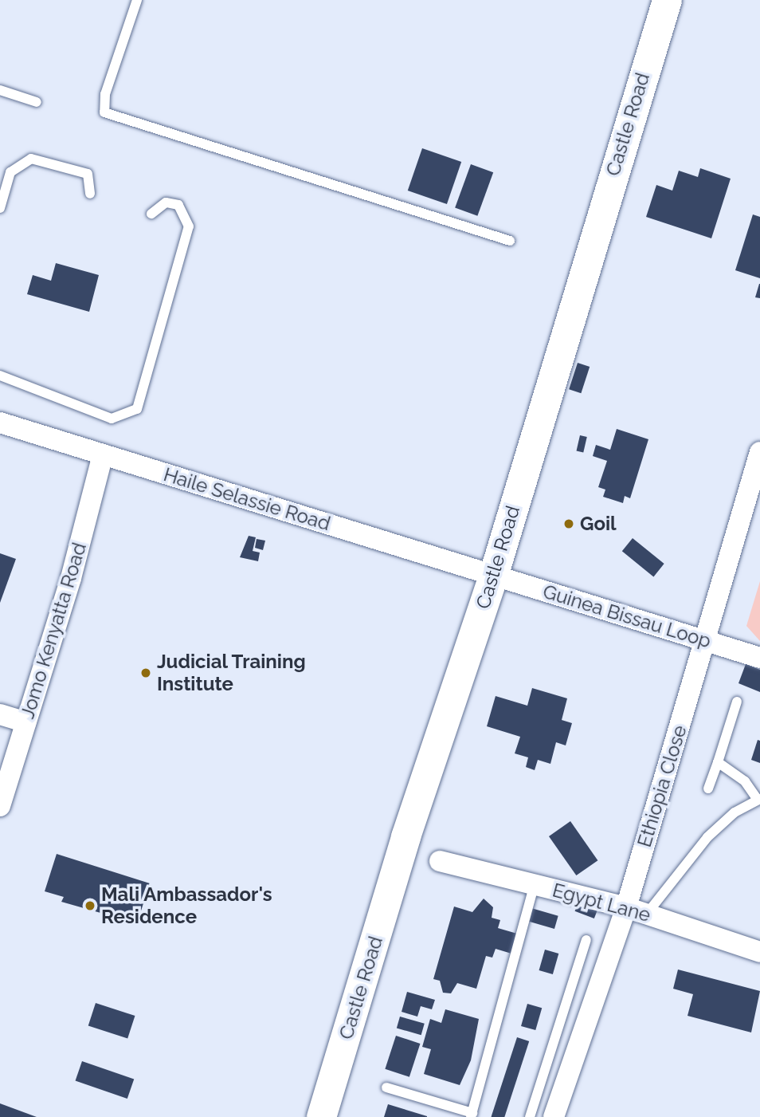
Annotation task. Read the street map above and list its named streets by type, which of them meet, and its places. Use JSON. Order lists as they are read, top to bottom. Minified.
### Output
{"streets":{"main road":["Castle Road"],"street":["Haile Selassie Road","Guinea Bissau Loop","Jomo Kenyatta Road","Ethiopia Close","Egypt Lane"]},"crossings":[["Castle Road","Haile Selassie Road"],["Castle Road","Guinea Bissau Loop"],["Haile Selassie Road","Guinea Bissau Loop"],["Haile Selassie Road","Jomo Kenyatta Road"],["Guinea Bissau Loop","Ethiopia Close"],["Ethiopia Close","Egypt Lane"]],"places":["Goil","Judicial Training Institute","Mali Ambassador's Residence"]}
